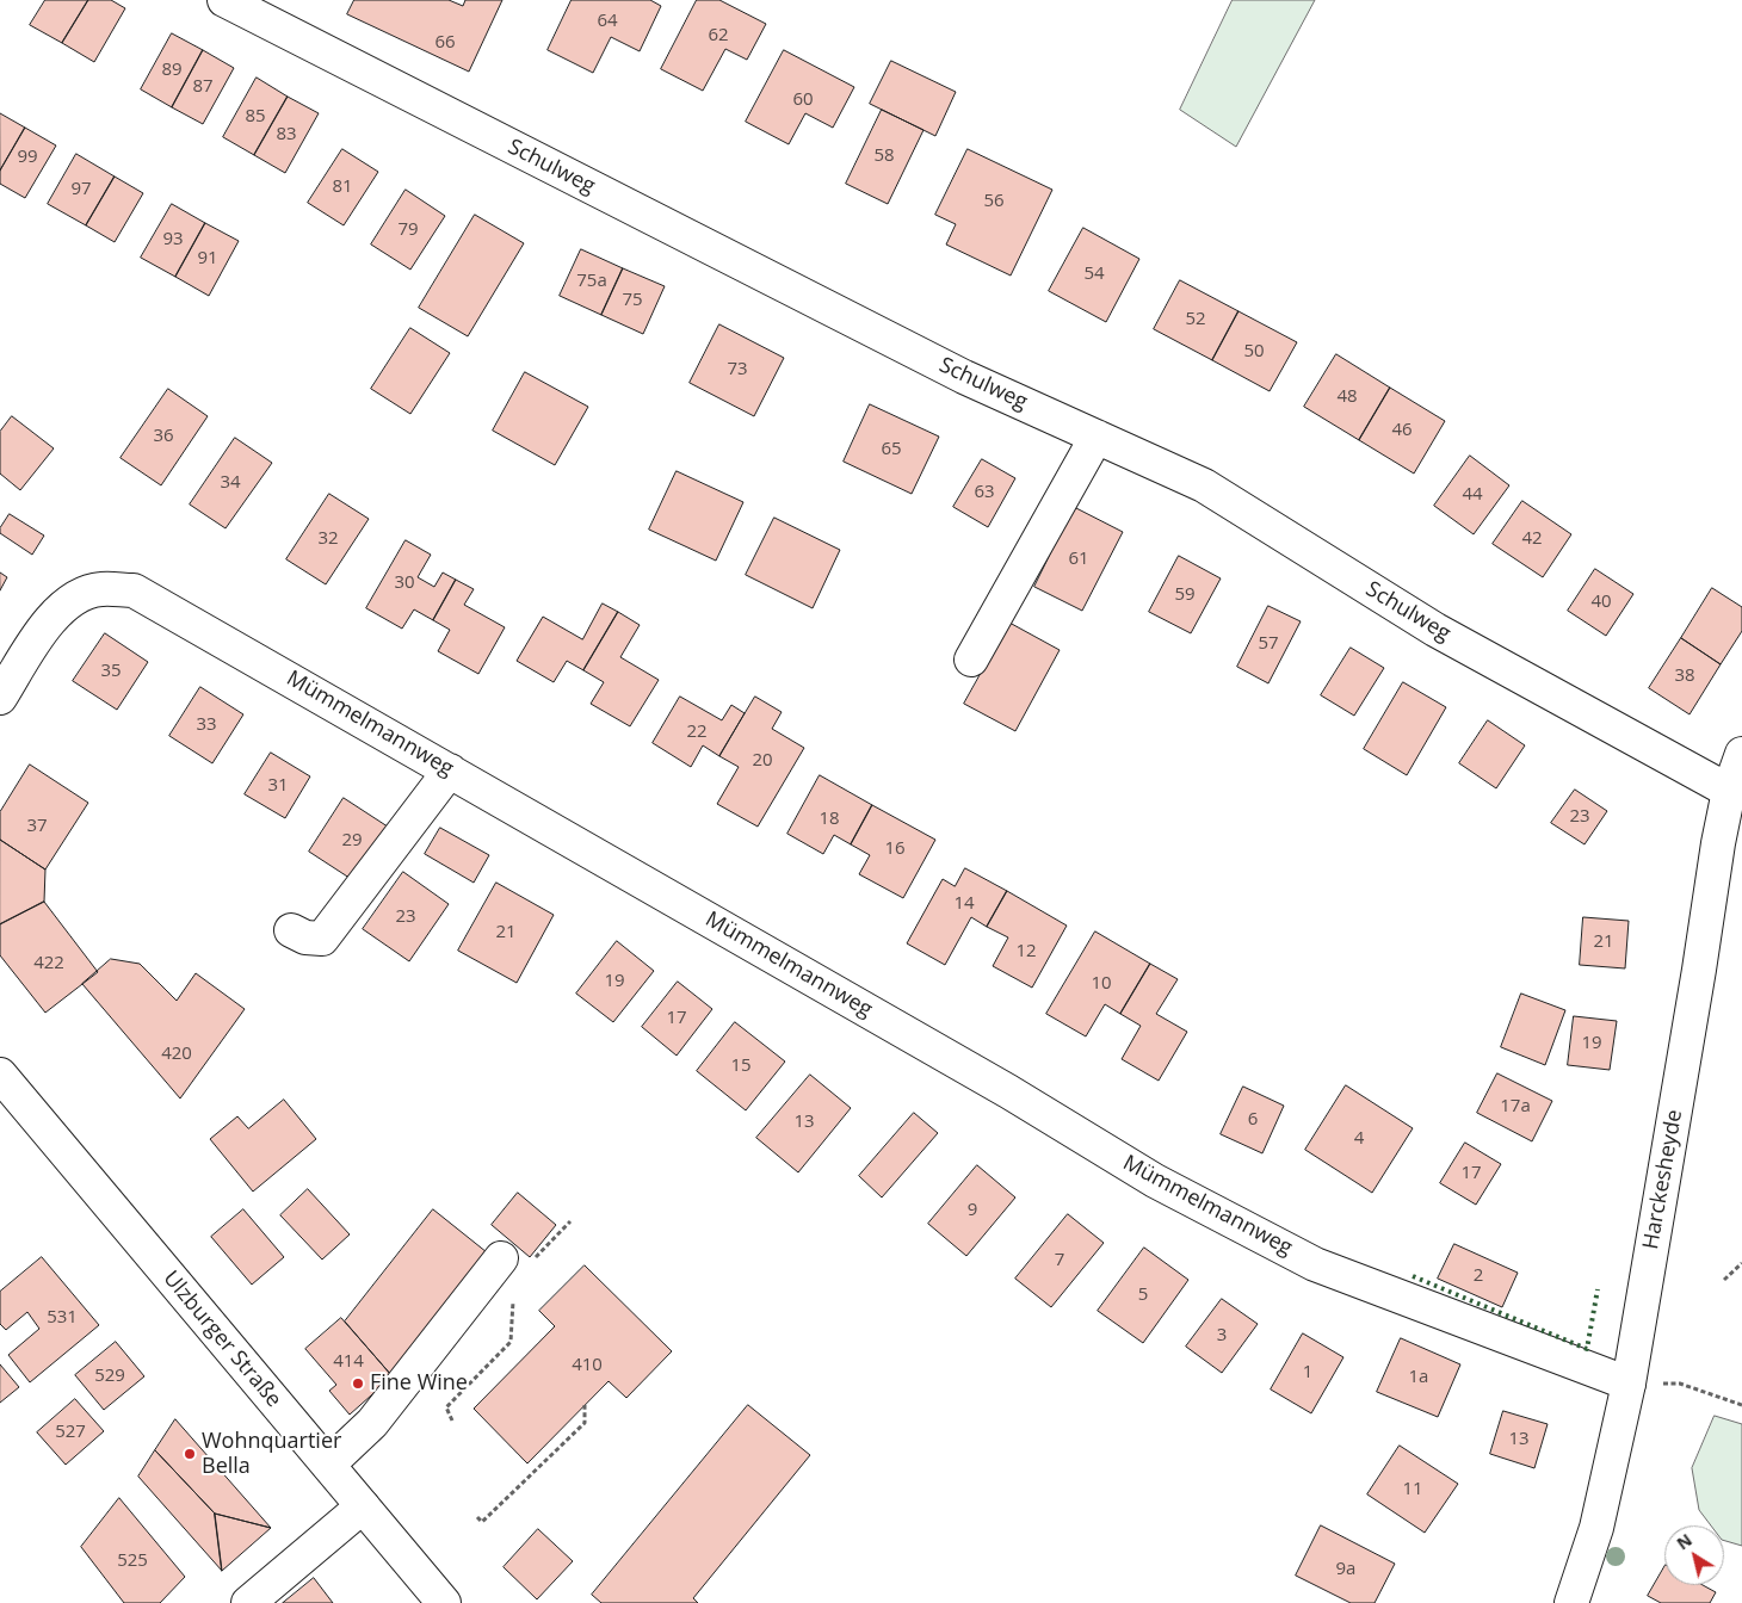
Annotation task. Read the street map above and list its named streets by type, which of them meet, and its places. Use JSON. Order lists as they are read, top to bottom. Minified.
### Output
{"streets":{"street":["Schulweg","Mümmelmannweg","Harckesheyde","Ulzburger Straße"]},"crossings":[["Schulweg","Harckesheyde"],["Mümmelmannweg","Harckesheyde"]],"places":["Fine Wine","Wohnquartier Bella"],"house_numbers":["64","62","66","89","87","60","85","83","58","99","81","97","56","79","93","91","54","75a","75","52","50","73","48","46","36","65","34","63","44","32","42","61","30","59","40","57","35","38","33","22","20","31","23","18","37","29","16","14","23","21","21","12","422","19","10","17","19","420","15","17a","6","13","4","17","9","7","2","5","531","3","414","410","1","529","1a","527","13","11","525","9a"],"north":"top left"}
